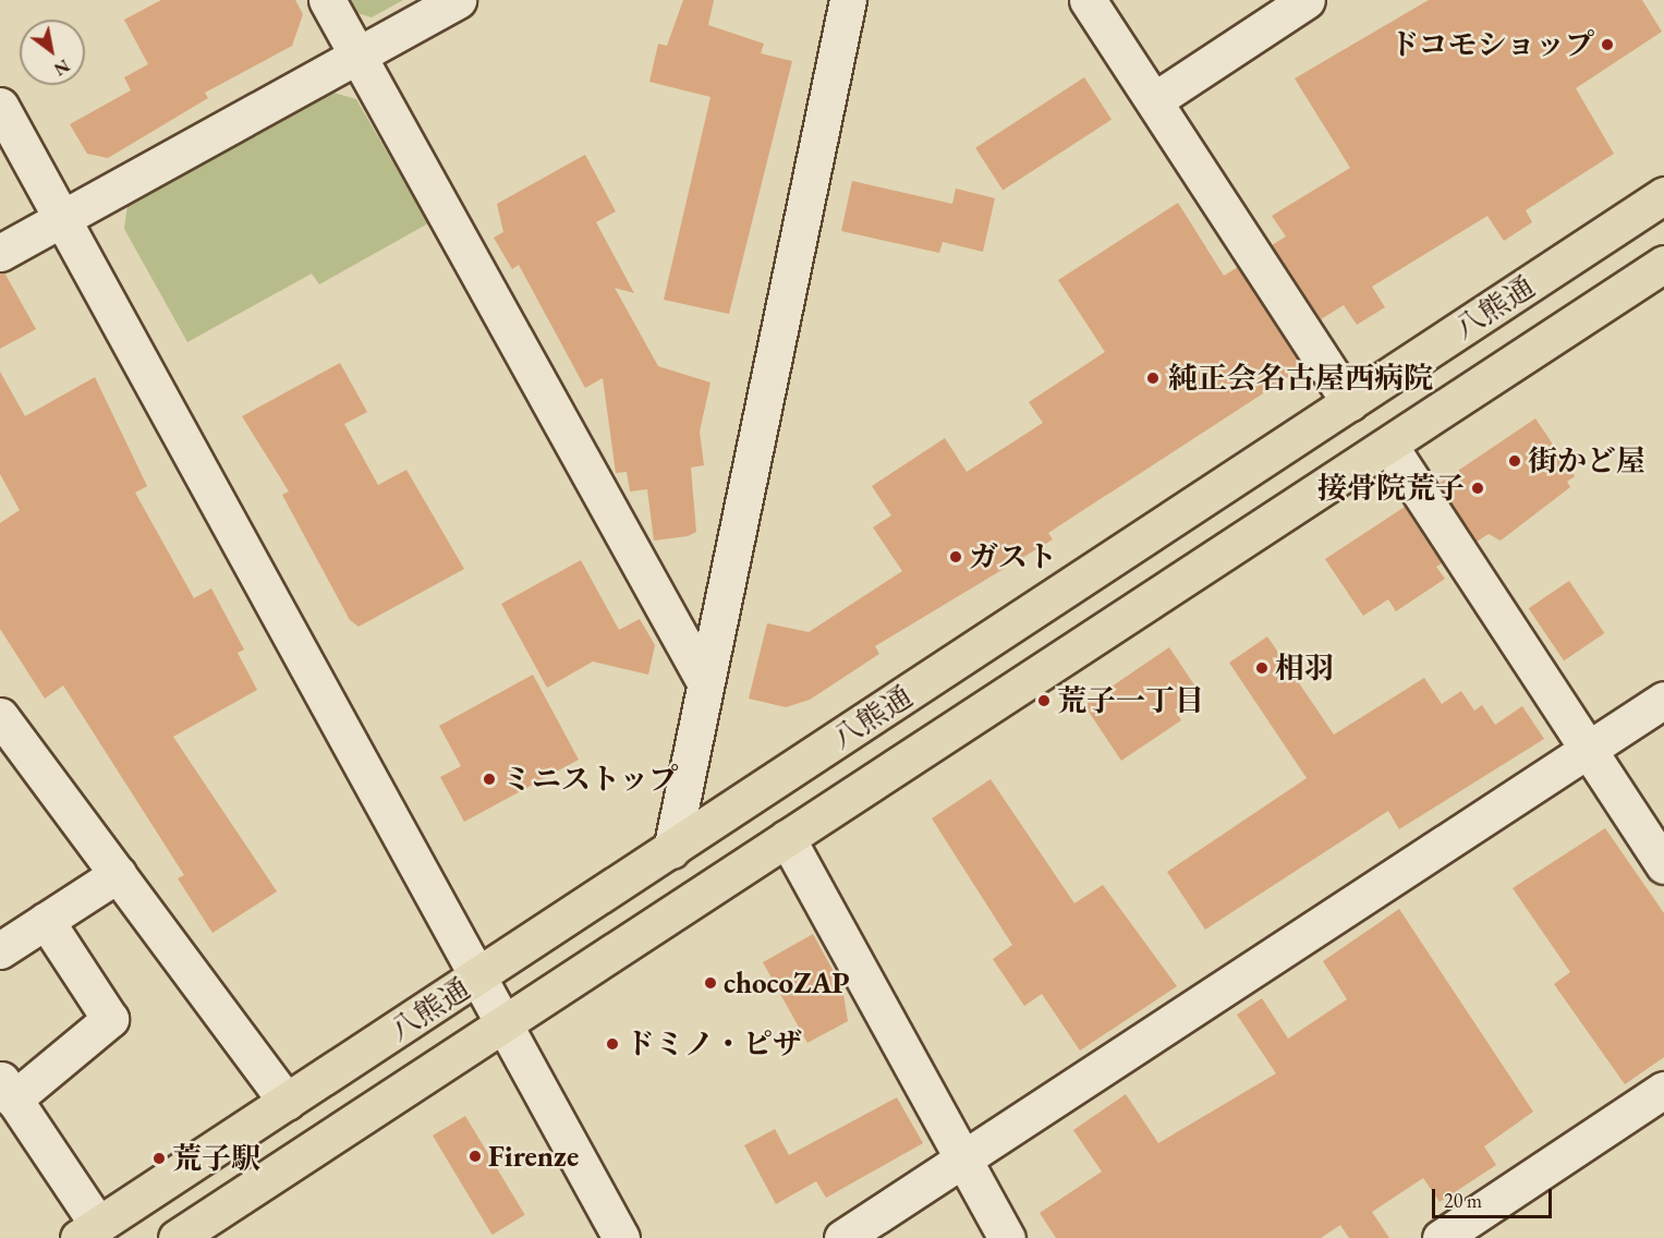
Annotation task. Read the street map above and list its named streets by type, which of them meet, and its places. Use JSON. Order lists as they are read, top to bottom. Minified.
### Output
{"streets":{"main road":["八熊通"]},"places":["ドコモショップ","純正会名古屋西病院","街かど屋","接骨院荒子","ガスト","相羽","荒子一丁目","ミニストップ","chocoZAP","ドミノ・ピザ","Firenze","荒子駅"],"scale_bar":"20 m","north":"bottom right"}
